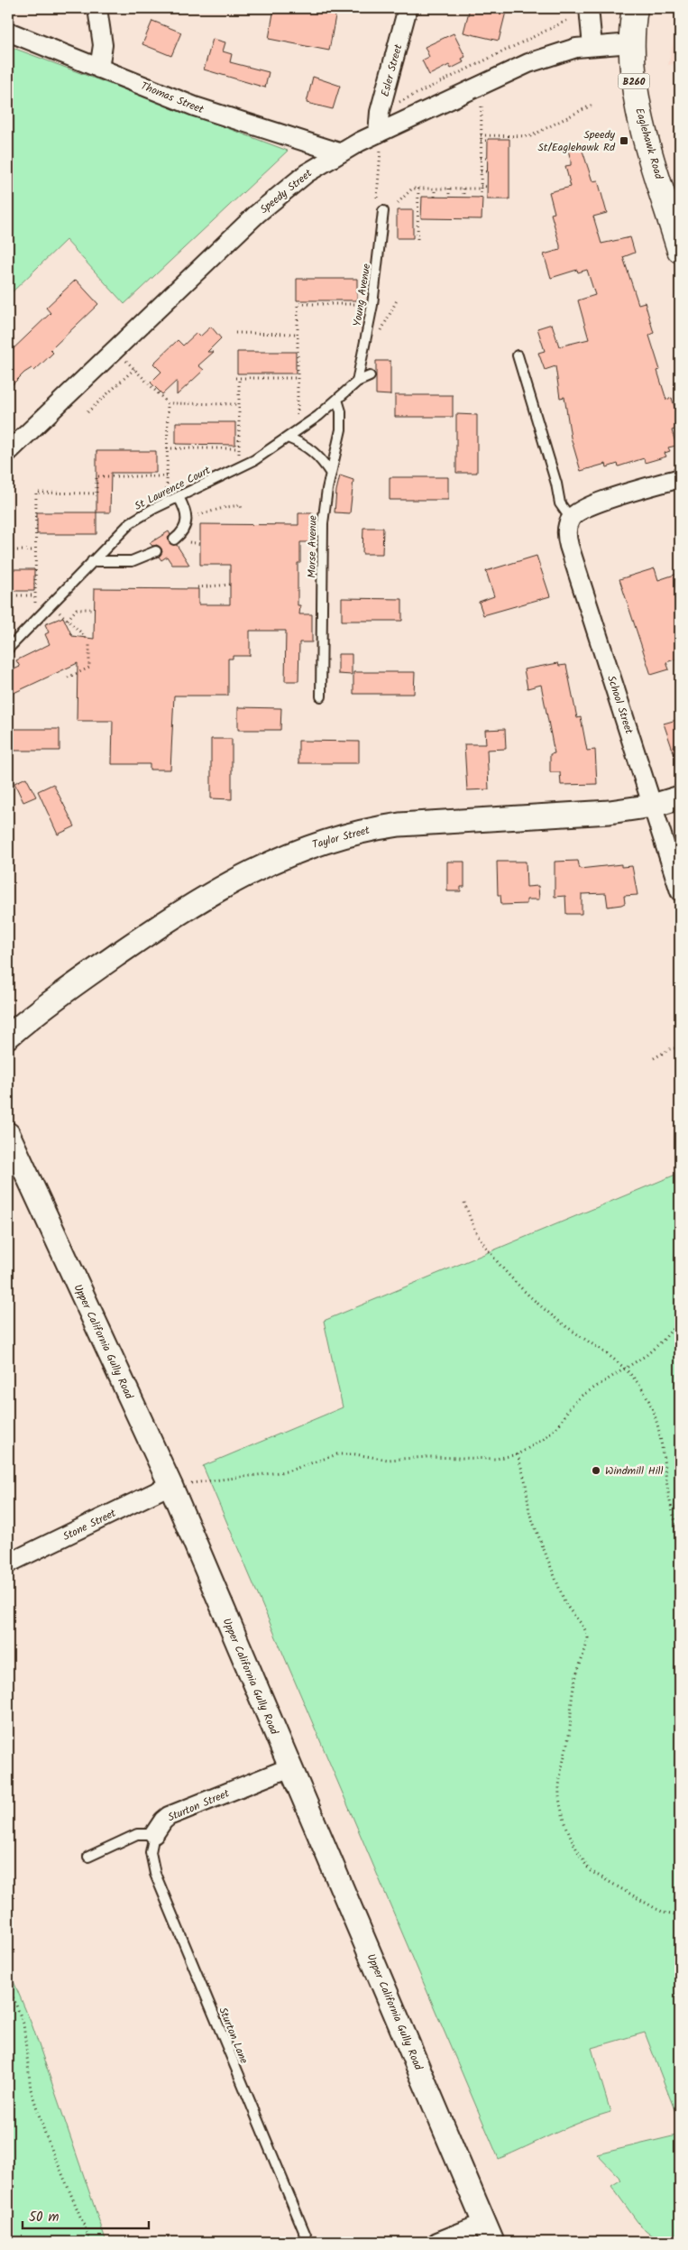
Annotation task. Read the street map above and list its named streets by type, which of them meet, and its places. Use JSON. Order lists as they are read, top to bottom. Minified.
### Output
{"streets":{"main road":["B260","Eaglehawk Road"],"street":["Esler Street","Thomas Street","Speedy Street","School Street","Taylor Street","Upper California Gully Road","Stone Street","Sturton Street"],"lane":["Young Avenue","St Laurence Court","Morse Avenue","Sturton Lane"]},"crossings":[["Esler Street","Speedy Street"],["Thomas Street","Speedy Street"],["Eaglehawk Road","Speedy Street"],["Young Avenue","St Laurence Court"],["St Laurence Court","Morse Avenue"],["School Street","Taylor Street"],["Upper California Gully Road","Stone Street"],["Upper California Gully Road","Sturton Street"],["Sturton Street","Sturton Lane"]],"places":{"transit":["Speedy St/Eaglehawk Rd"],"other":["Windmill Hill"]},"scale_bar":"50 m"}
